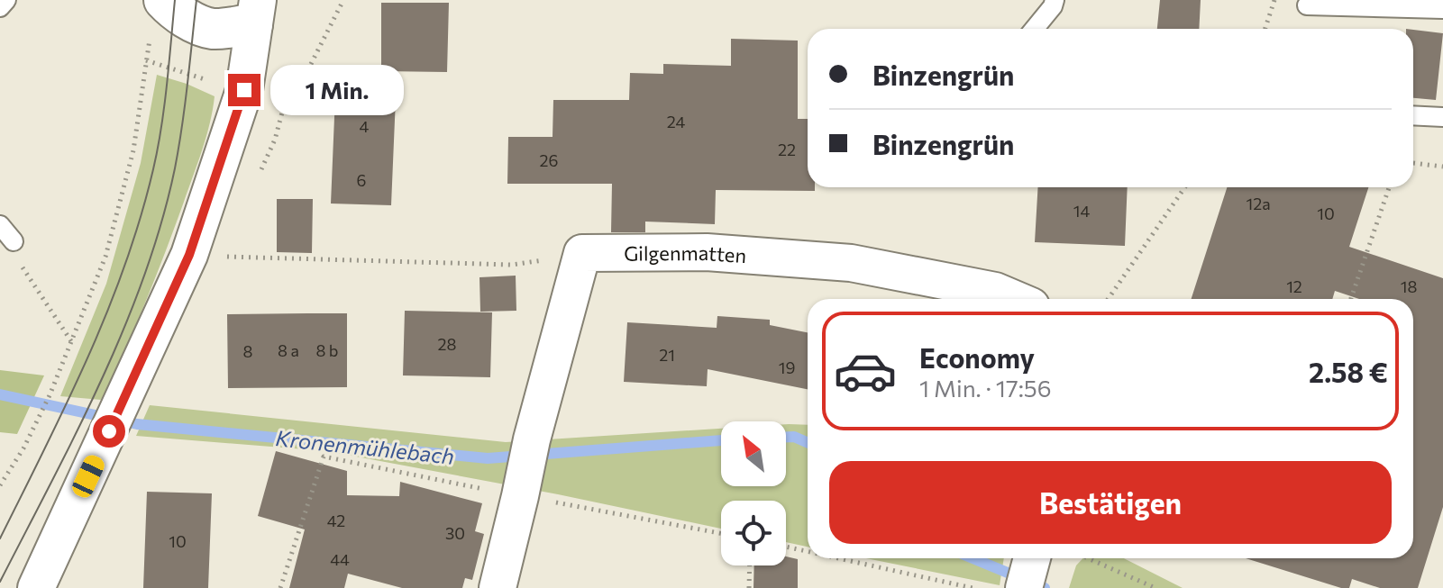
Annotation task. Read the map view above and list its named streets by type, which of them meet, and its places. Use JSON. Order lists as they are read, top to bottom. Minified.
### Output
{"streets":{"street":["Gilgenmatten"]},"water":["Kronenmühlebach"],"house_numbers":["24","4","22","26","6","12a","14","10","12","18","28","8 a","8 b","8","21","19","42","30","10","44"],"north":"top left","page":{"banner":["Binzengrün","Binzengrün"],"bubble":"1 Min.","list":[{"name":"Economy","note":"1 Min. · 17:56","value":"2.58 €"}],"buttons":"Bestätigen"}}
